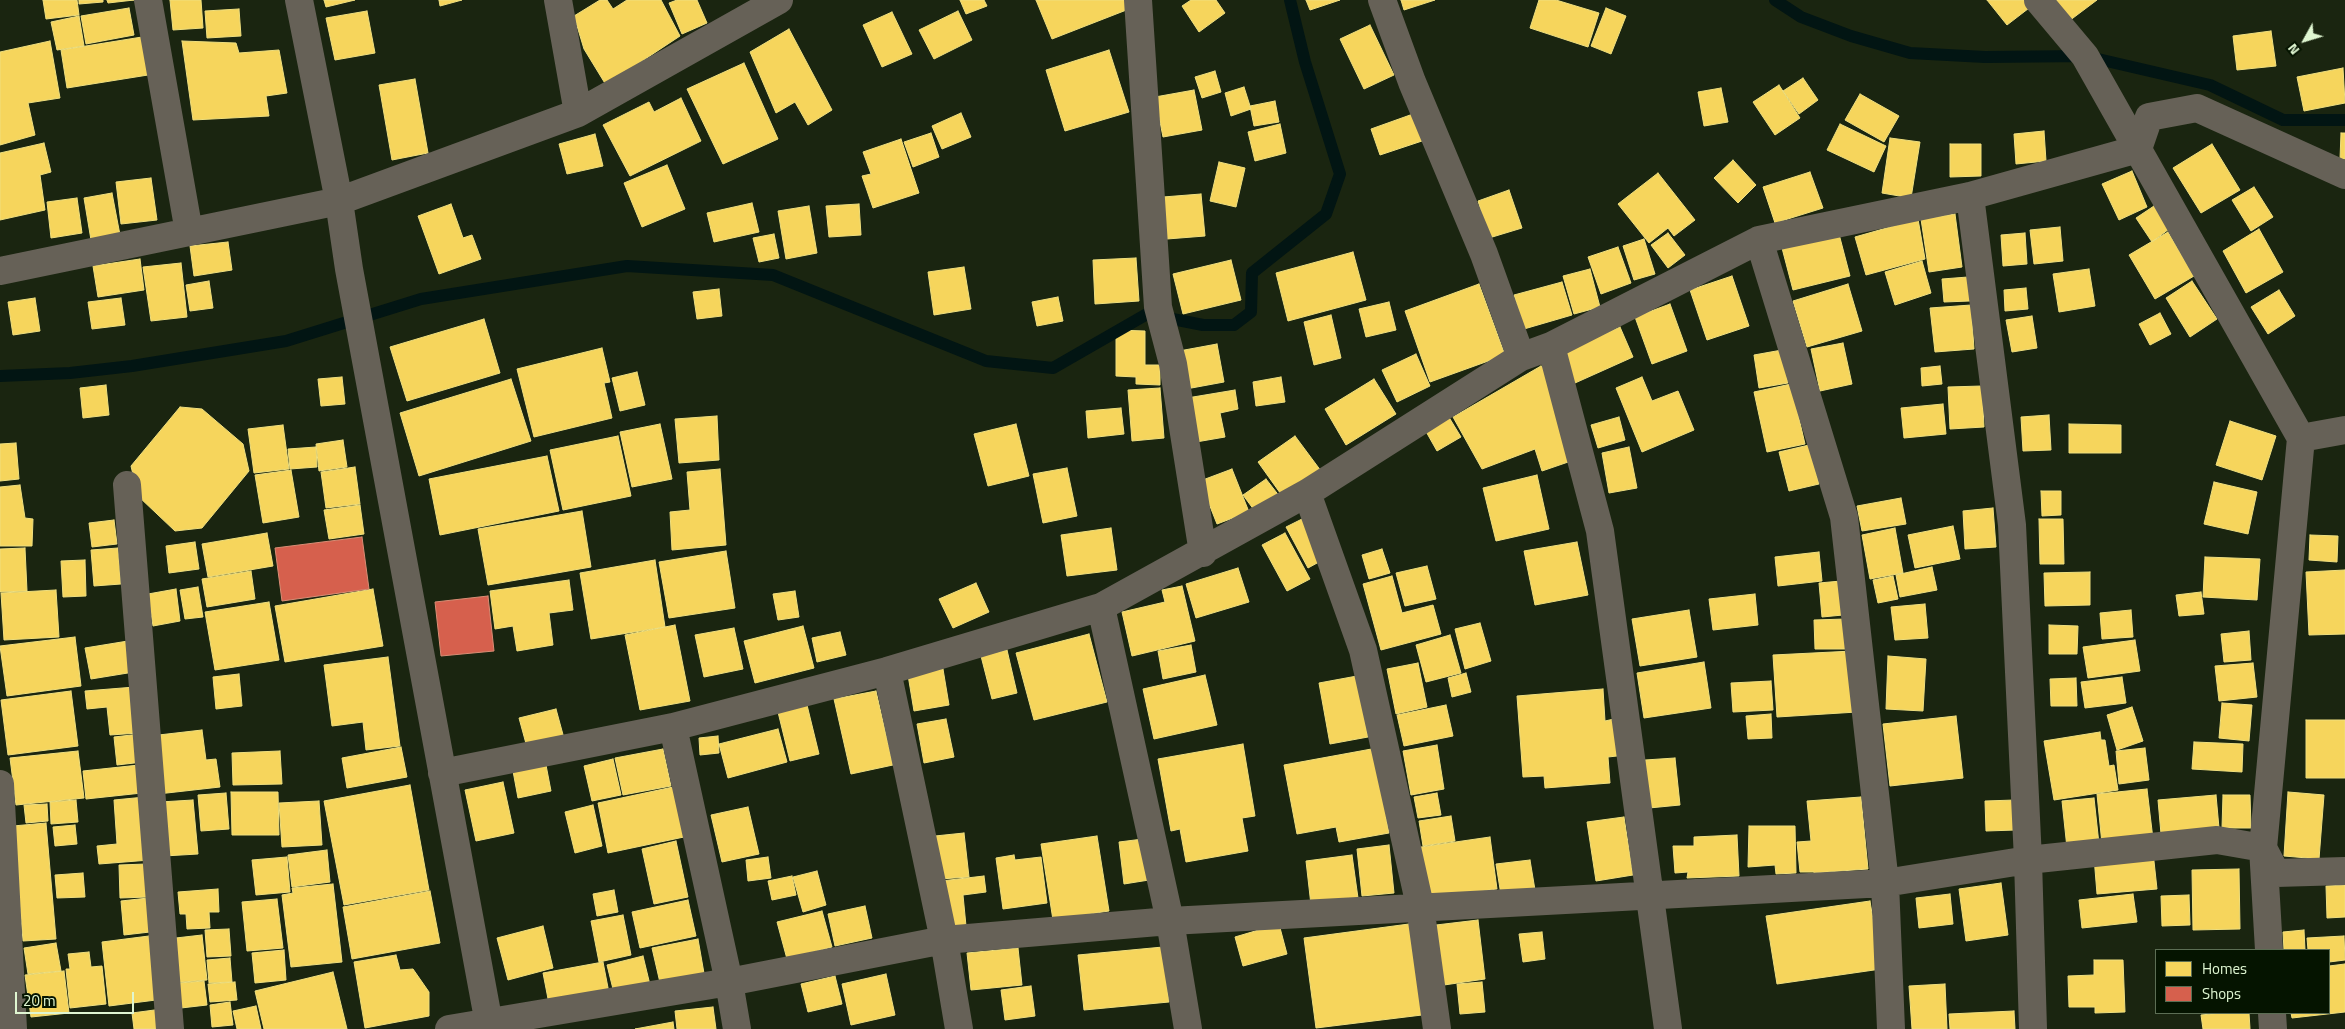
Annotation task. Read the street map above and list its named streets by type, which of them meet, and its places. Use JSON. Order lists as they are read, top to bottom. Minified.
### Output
{"legend":["Homes","Shops"],"scale_bar":"20 m","north":"bottom left"}
